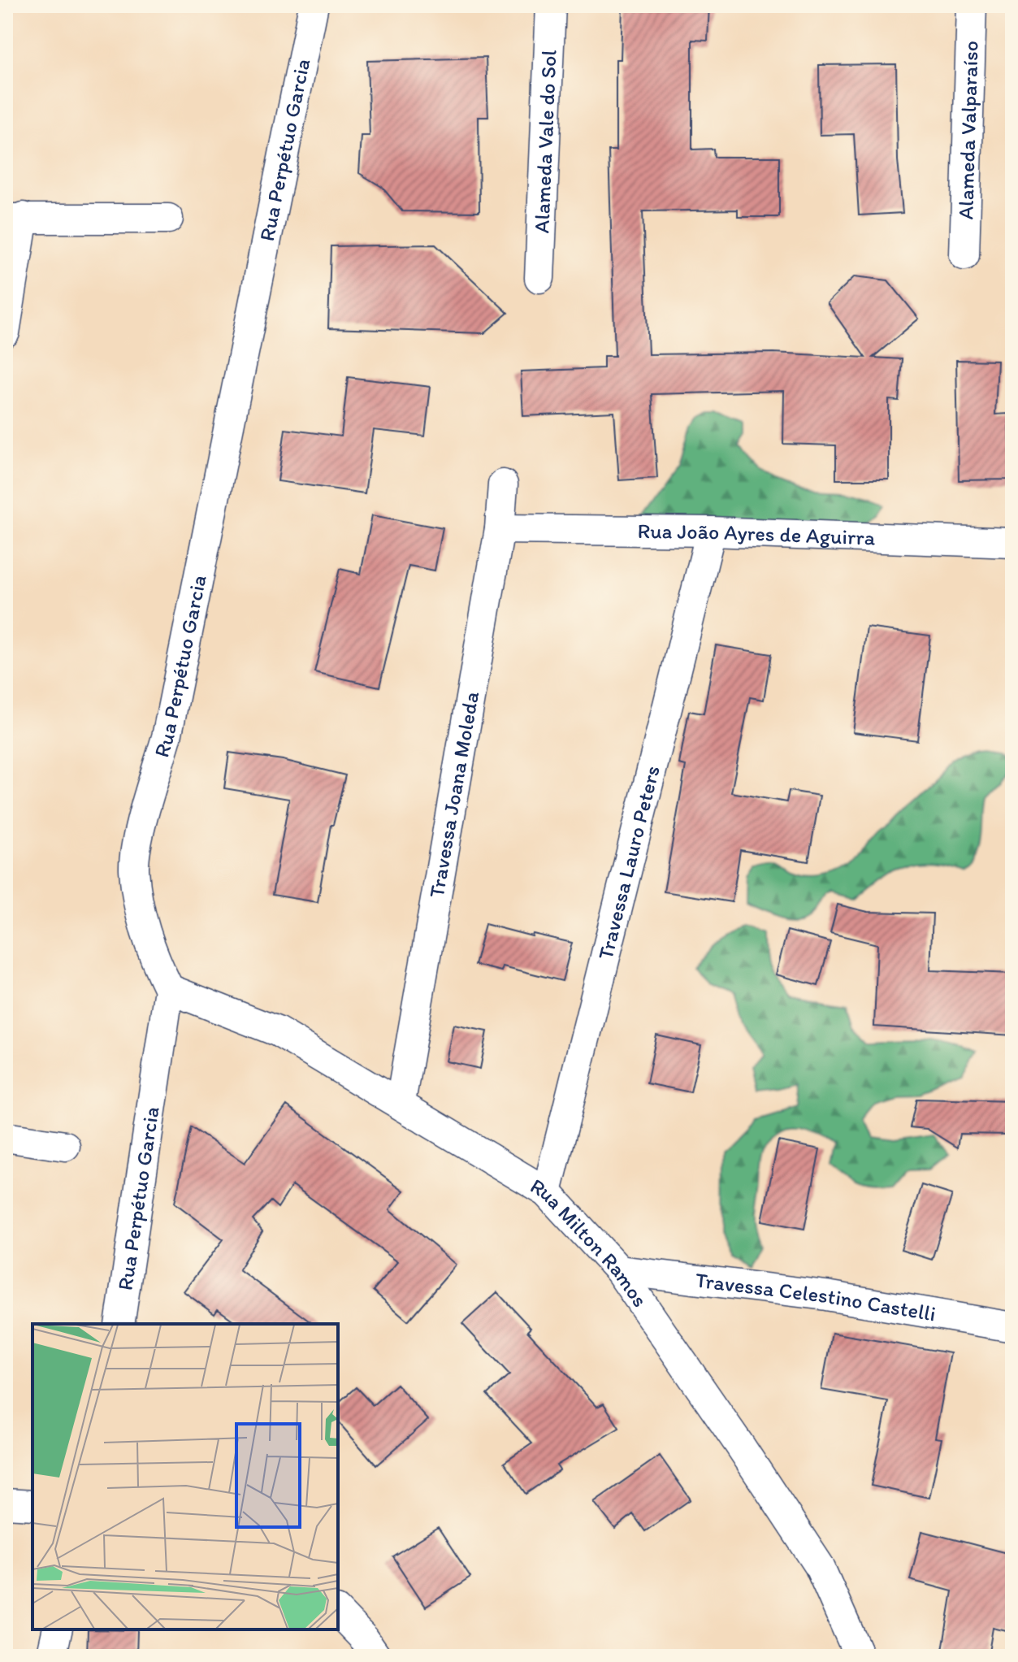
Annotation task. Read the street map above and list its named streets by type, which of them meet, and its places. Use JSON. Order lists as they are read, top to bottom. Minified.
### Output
{"streets":{"street":["Alameda Valparaíso","Alameda Vale do Sol","Rua Perpétuo Garcia","Rua João Ayres de Aguirra","Travessa Joana Moleda","Travessa Lauro Peters","Rua Milton Ramos","Travessa Celestino Castelli"]},"crossings":[["Rua Perpétuo Garcia","Rua Milton Ramos"],["Rua João Ayres de Aguirra","Travessa Joana Moleda"],["Rua João Ayres de Aguirra","Travessa Lauro Peters"],["Travessa Joana Moleda","Rua Milton Ramos"],["Travessa Lauro Peters","Rua Milton Ramos"],["Rua Milton Ramos","Travessa Celestino Castelli"]]}
